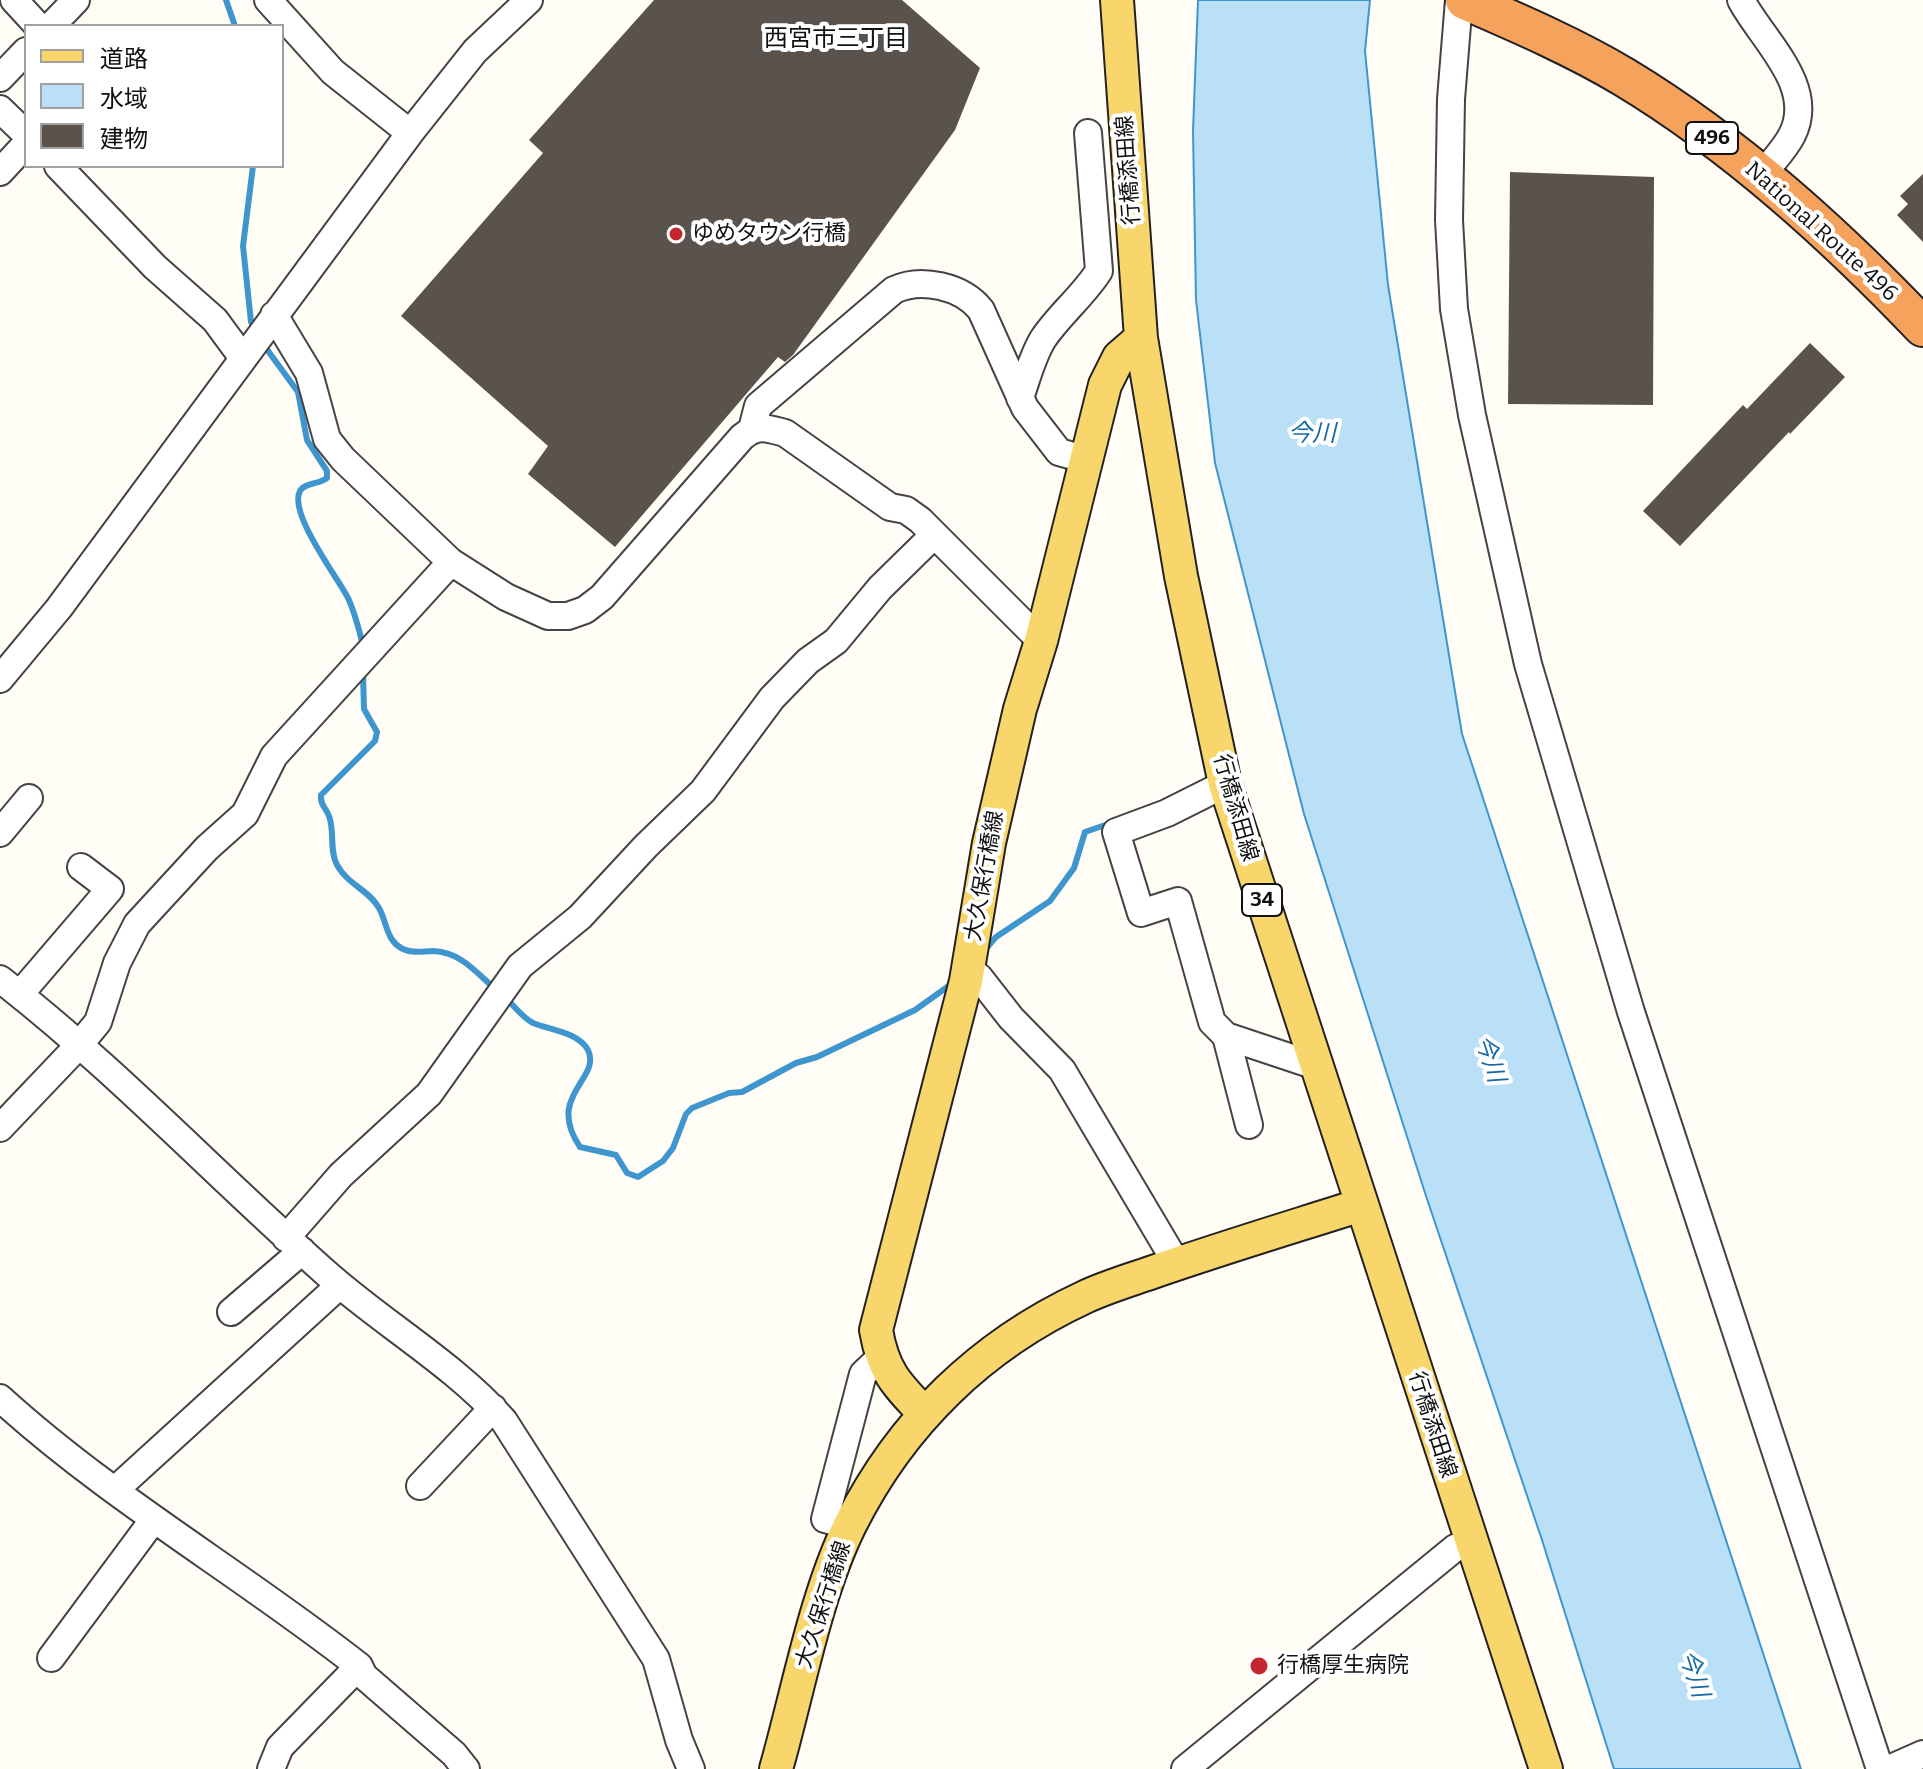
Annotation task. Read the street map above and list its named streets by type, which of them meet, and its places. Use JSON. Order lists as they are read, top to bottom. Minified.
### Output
{"streets":{"highway":["496","National Route 496"],"main road":["行橋添田線","大久保行橋線","34"]},"crossings":[["行橋添田線","大久保行橋線"]],"districts":["西宮市三丁目"],"water":["今川"],"places":["ゆめタウン行橋","行橋厚生病院"],"legend":["道路","水域","建物"]}
